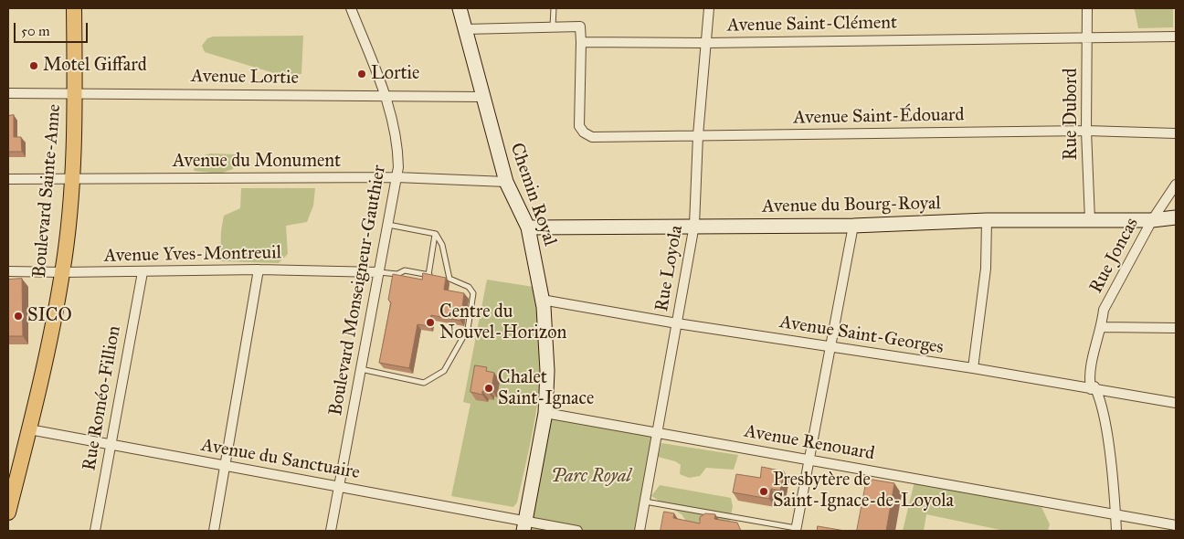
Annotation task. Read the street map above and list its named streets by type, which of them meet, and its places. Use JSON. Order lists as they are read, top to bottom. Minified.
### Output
{"streets":{"main road":["Boulevard Sainte-Anne"],"street":["Avenue Saint-Clément","Avenue Lortie","Rue Dubord","Avenue Saint-Édouard","Avenue du Monument","Chemin Royal","Avenue du Bourg-Royal","Avenue Yves-Montreuil","Rue Joncas","Rue Loyola","Boulevard Monseigneur-Gauthier","Avenue Saint-Georges","Rue Roméo-Fillion","Avenue Renouard","Avenue du Sanctuaire"]},"crossings":[["Avenue Saint-Clément","Rue Dubord"],["Avenue Saint-Clément","Avenue Saint-Édouard"],["Avenue Saint-Clément","Rue Loyola"],["Avenue Lortie","Boulevard Sainte-Anne"],["Avenue Lortie","Chemin Royal"],["Avenue Lortie","Boulevard Monseigneur-Gauthier"],["Rue Dubord","Avenue Saint-Édouard"],["Rue Dubord","Avenue du Bourg-Royal"],["Avenue Saint-Édouard","Rue Loyola"],["Avenue du Monument","Boulevard Sainte-Anne"],["Avenue du Monument","Chemin Royal"],["Avenue du Monument","Boulevard Monseigneur-Gauthier"],["Boulevard Sainte-Anne","Avenue Yves-Montreuil"],["Boulevard Sainte-Anne","Avenue du Sanctuaire"],["Chemin Royal","Avenue du Bourg-Royal"],["Chemin Royal","Avenue Saint-Georges"],["Chemin Royal","Avenue Renouard"],["Chemin Royal","Avenue du Sanctuaire"],["Avenue du Bourg-Royal","Rue Joncas"],["Avenue du Bourg-Royal","Rue Loyola"],["Avenue Yves-Montreuil","Boulevard Monseigneur-Gauthier"],["Avenue Yves-Montreuil","Rue Roméo-Fillion"],["Rue Joncas","Avenue Saint-Georges"],["Rue Joncas","Avenue Renouard"],["Rue Loyola","Avenue Saint-Georges"],["Rue Loyola","Avenue Renouard"],["Boulevard Monseigneur-Gauthier","Avenue du Sanctuaire"],["Rue Roméo-Fillion","Avenue du Sanctuaire"]],"parks":["Parc Royal"],"places":["Motel Giffard","Lortie","SICO","Centre du Nouvel-Horizon","Chalet Saint-Ignace","Presbytère de Saint-Ignace-de-Loyola"],"scale_bar":"50 m"}
